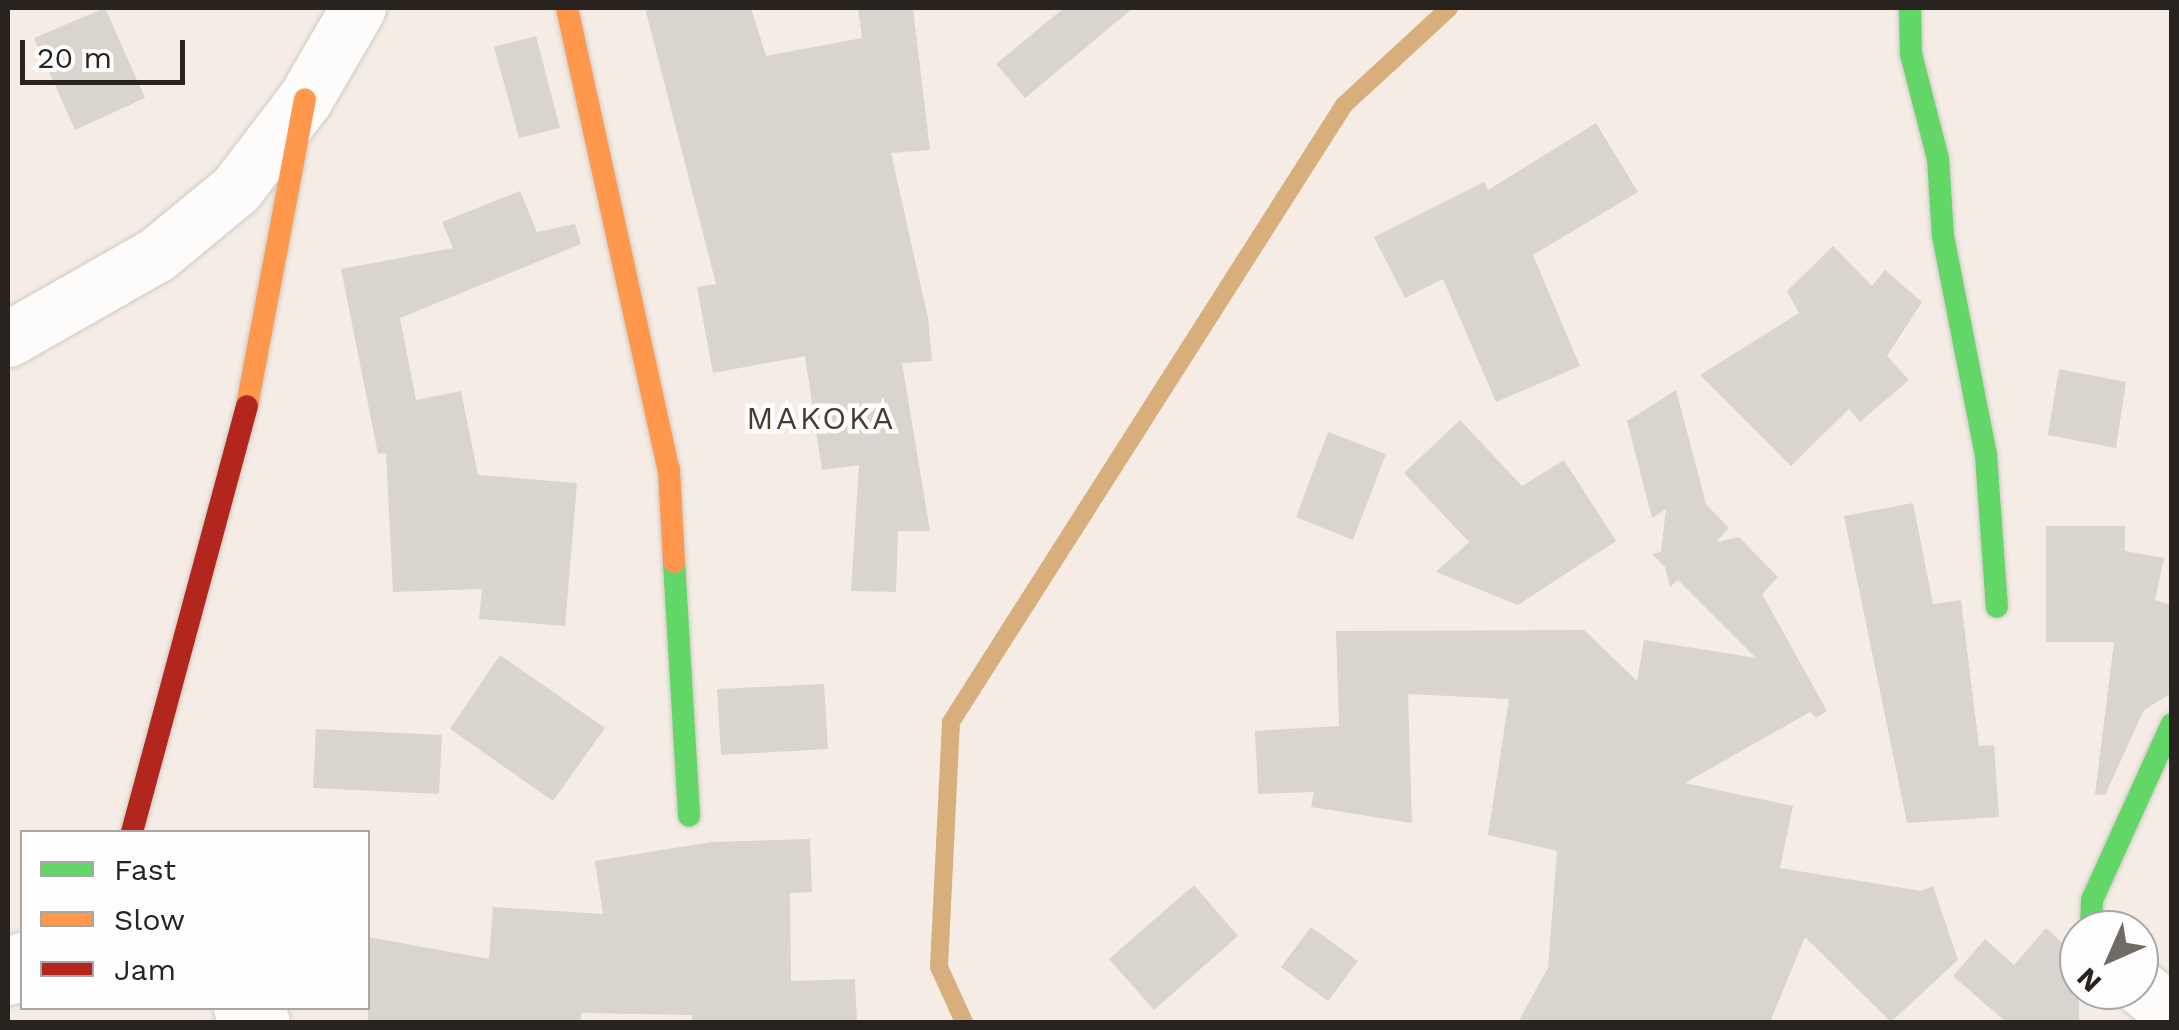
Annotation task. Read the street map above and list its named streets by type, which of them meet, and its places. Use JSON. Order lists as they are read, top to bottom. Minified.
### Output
{"districts":["MAKOKA"],"legend":["Fast","Slow","Jam"],"scale_bar":"20 m","north":"bottom left"}
